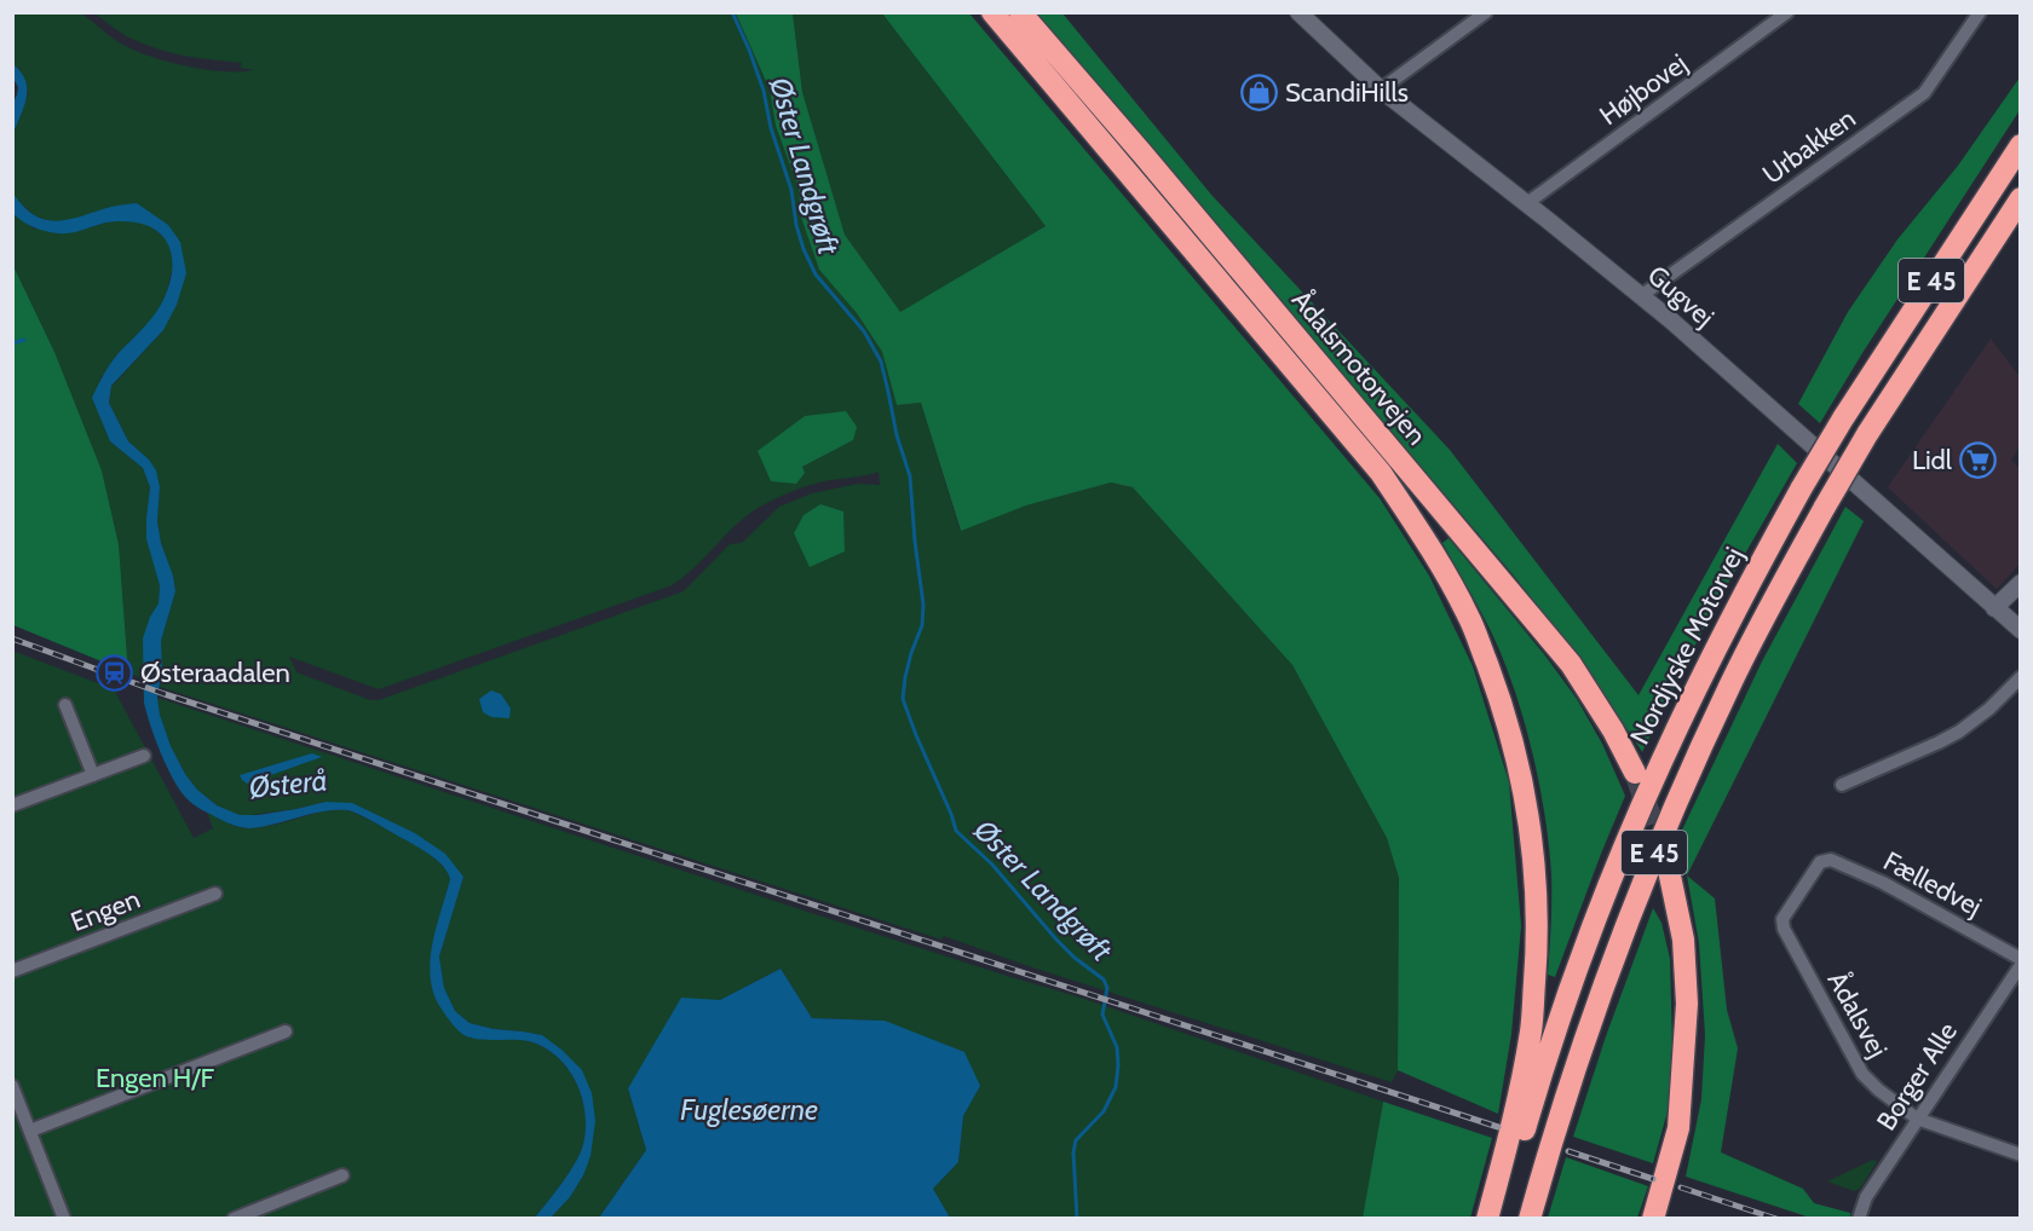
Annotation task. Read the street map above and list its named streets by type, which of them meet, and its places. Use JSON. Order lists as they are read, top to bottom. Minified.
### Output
{"streets":{"highway":["E 45","Ådalsmotorvejen","Nordjyske Motorvej"],"street":["Højbovej","Urbakken","Gugvej","Fælledvej","Engen","Ådalsvej","Borger Alle"]},"crossings":[["Højbovej","Gugvej"],["Urbakken","Gugvej"],["Fælledvej","Ådalsvej"],["Fælledvej","Borger Alle"],["Ådalsvej","Borger Alle"]],"water":["Øster Landgrøft","Østerå","Fuglesøerne"],"parks":["Engen H/F"],"places":{"shop":["ScandiHills"],"supermarket":["Lidl"],"station":["Østeraadalen"]}}
